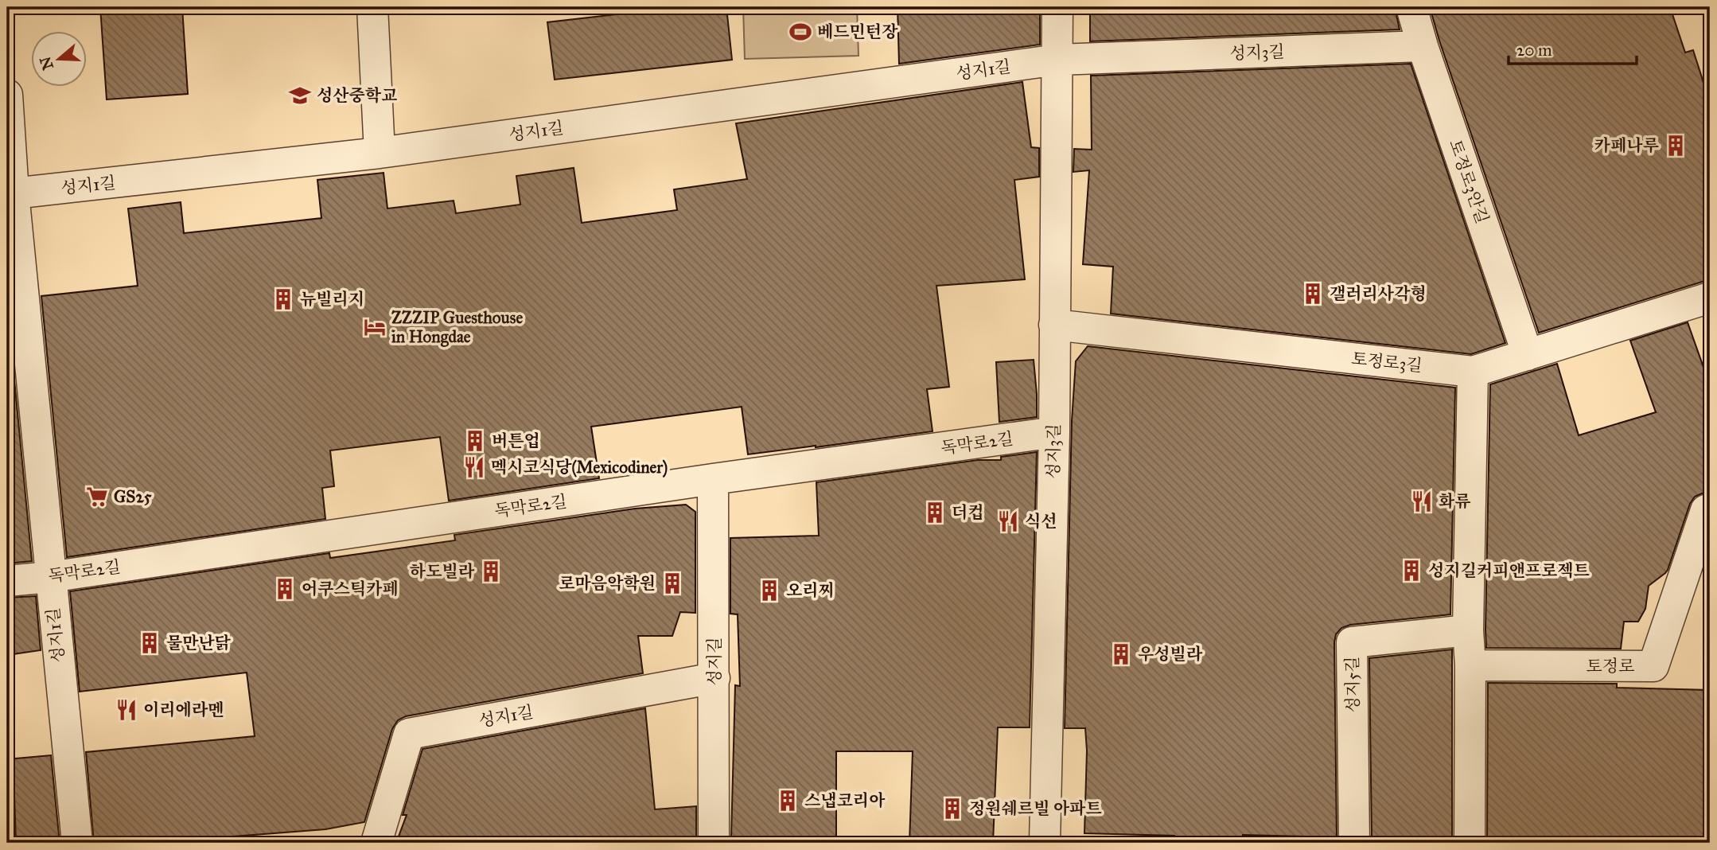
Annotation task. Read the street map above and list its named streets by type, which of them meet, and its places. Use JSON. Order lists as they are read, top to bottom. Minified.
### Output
{"streets":{"street":["성지3길","성지1길","토정로3안길","토정로3길","독막로2길","성지길","토정로","성지5길"]},"crossings":[["성지3길","성지1길"],["성지3길","토정로3안길"],["성지3길","토정로3길"],["성지3길","독막로2길"],["성지1길","독막로2길"],["성지1길","성지길"],["토정로3안길","토정로3길"],["독막로2길","성지길"]],"places":{"sports":["베드민턴장"],"school or university":["성산중학교"],"building":["카페나루","갤러리사각형","뉴빌리지","버튼업","더컵","성지길커피앤프로젝트","하도빌라","로마음악학원","어쿠스틱카페","오리찌","물만난닭","우성빌라","스냅코리아","정원쉐르빌 아파트"],"hotel":["ZZZIP Guesthouse in Hongdae"],"restaurant":["멕시코식당(Mexicodiner)","화류","식선","이리에라멘"],"supermarket":["GS25"]},"scale_bar":"20 m","north":"left"}
